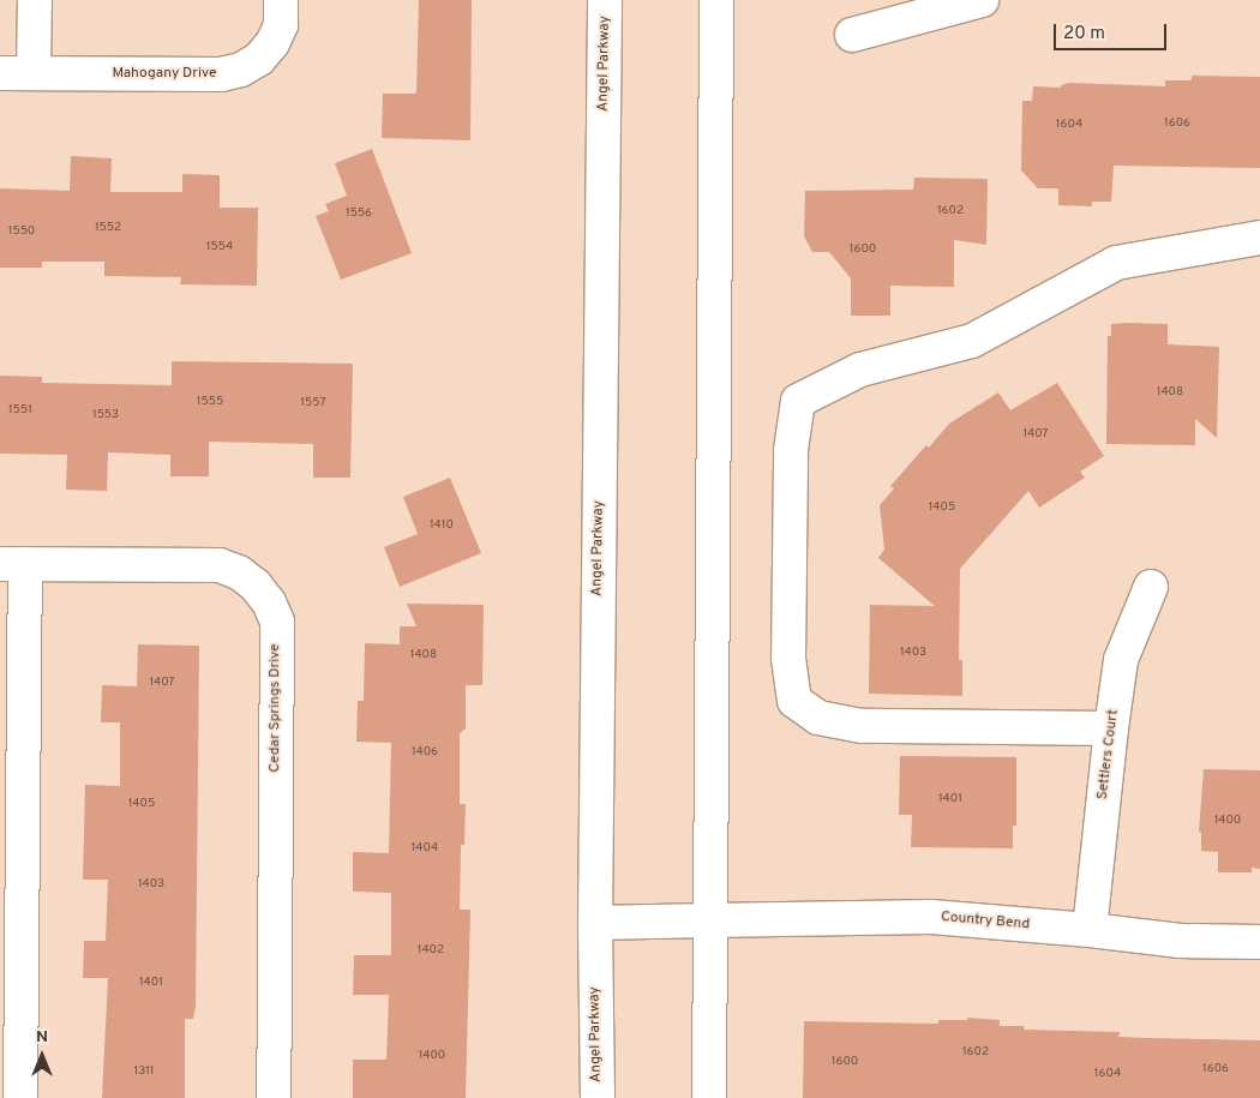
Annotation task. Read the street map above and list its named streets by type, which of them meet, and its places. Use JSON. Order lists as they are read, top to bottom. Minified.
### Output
{"streets":{"main road":["Angel Parkway","Mahogany Drive","Cedar Springs Drive","Settlers Court","Country Bend"]},"crossings":[["Angel Parkway","Country Bend"],["Settlers Court","Country Bend"]],"house_numbers":["1606","1604","1602","1556","1552","1550","1554","1600","1408","1555","1557","1551","1553","1407","1405","1410","1403","1408","1407","1406","1401","1405","1400","1404","1403","1402","1401","1602","1400","1600","1606","1311","1604"],"scale_bar":"20 m","north":"top"}
